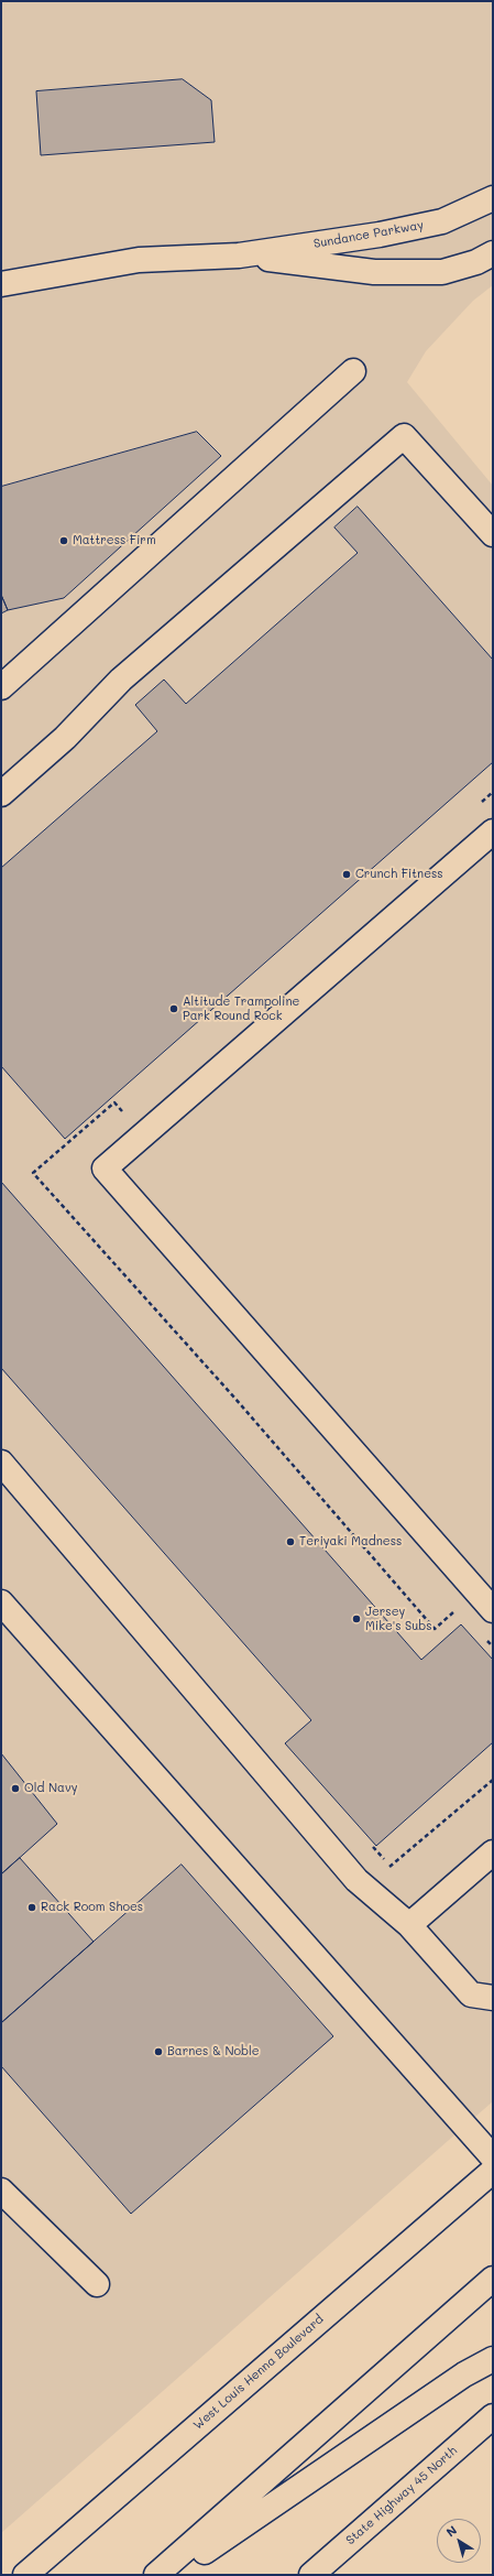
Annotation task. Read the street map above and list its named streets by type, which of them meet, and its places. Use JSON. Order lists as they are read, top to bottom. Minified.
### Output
{"streets":{"main road":["Sundance Parkway","West Louis Henna Boulevard","State Highway 45 North"]},"places":["Mattress Firm","Crunch Fitness","Altitude Trampoline Park Round Rock","Teriyaki Madness","Jersey Mike's Subs","Old Navy","Rack Room Shoes","Barnes & Noble"],"north":"top left"}
